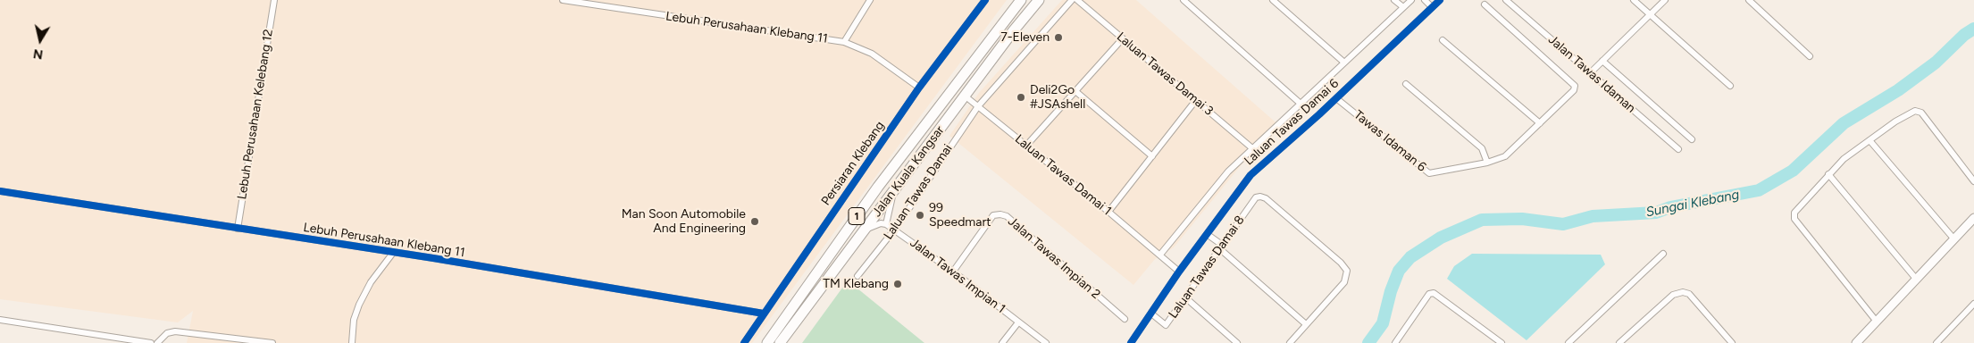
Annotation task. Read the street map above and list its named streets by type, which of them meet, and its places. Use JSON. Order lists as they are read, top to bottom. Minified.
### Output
{"streets":{"highway":["Jalan Kuala Kangsar","1"],"street":["Lebuh Perusahaan Klebang 11","Laluan Tawas Damai 3","Jalan Tawas Idaman","Lebuh Perusahaan Kelebang 12","Laluan Tawas Damai 6","Tawas Idaman 6","Persiaran Klebang","Laluan Tawas Damai 1","Laluan Tawas Damai","Jalan Tawas Impian 2","Laluan Tawas Damai 8","Jalan Tawas Impian 1"]},"crossings":[["Lebuh Perusahaan Klebang 11","Lebuh Perusahaan Kelebang 12"],["Lebuh Perusahaan Klebang 11","Persiaran Klebang"],["Laluan Tawas Damai 3","Laluan Tawas Damai 6"],["Laluan Tawas Damai 6","Tawas Idaman 6"],["Laluan Tawas Damai 6","Laluan Tawas Damai 1"],["Laluan Tawas Damai 6","Laluan Tawas Damai 8"],["Jalan Kuala Kangsar","Laluan Tawas Damai 1"],["Laluan Tawas Damai 1","Laluan Tawas Damai"],["Laluan Tawas Damai","Jalan Tawas Impian 1"],["Jalan Tawas Impian 2","Jalan Tawas Impian 1"]],"water":["Sungai Klebang"],"places":["7-Eleven","Deli2Go #JSAshell","99 Speedmart","Man Soon Automobile And Engineering","TM Klebang"],"north":"bottom"}
